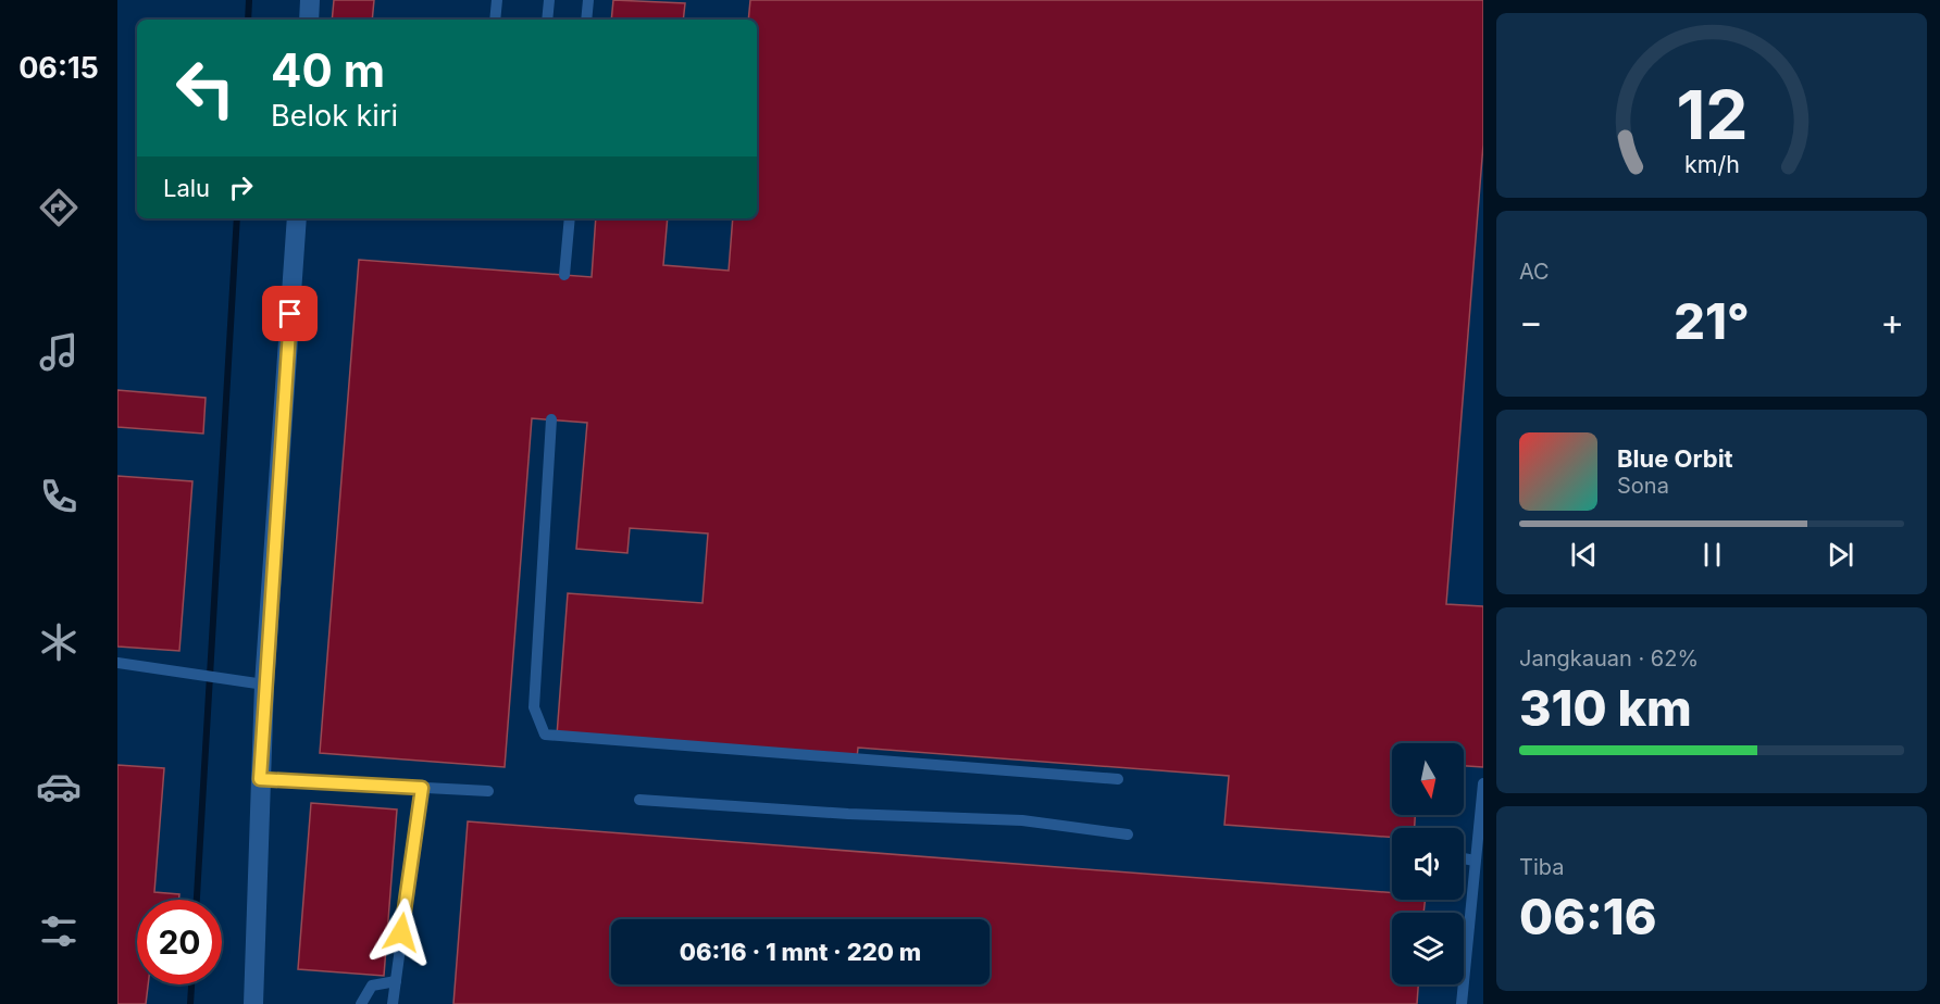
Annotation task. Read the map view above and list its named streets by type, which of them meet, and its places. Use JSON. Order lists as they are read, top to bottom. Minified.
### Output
{"north":"bottom","page":{"tabs":"06:15","turn":["40 m","Belok kiri"],"then":"Lalu","tile":["AC",["Jangkauan · 62%","310 km"],["Tiba","06:16"]],"heat":["−","21°","+"],"song":["Blue Orbit","Sona"],"limit":"20","trip":"06:16 · 1 mnt · 220 m","gauge":["12","km/h"]}}
